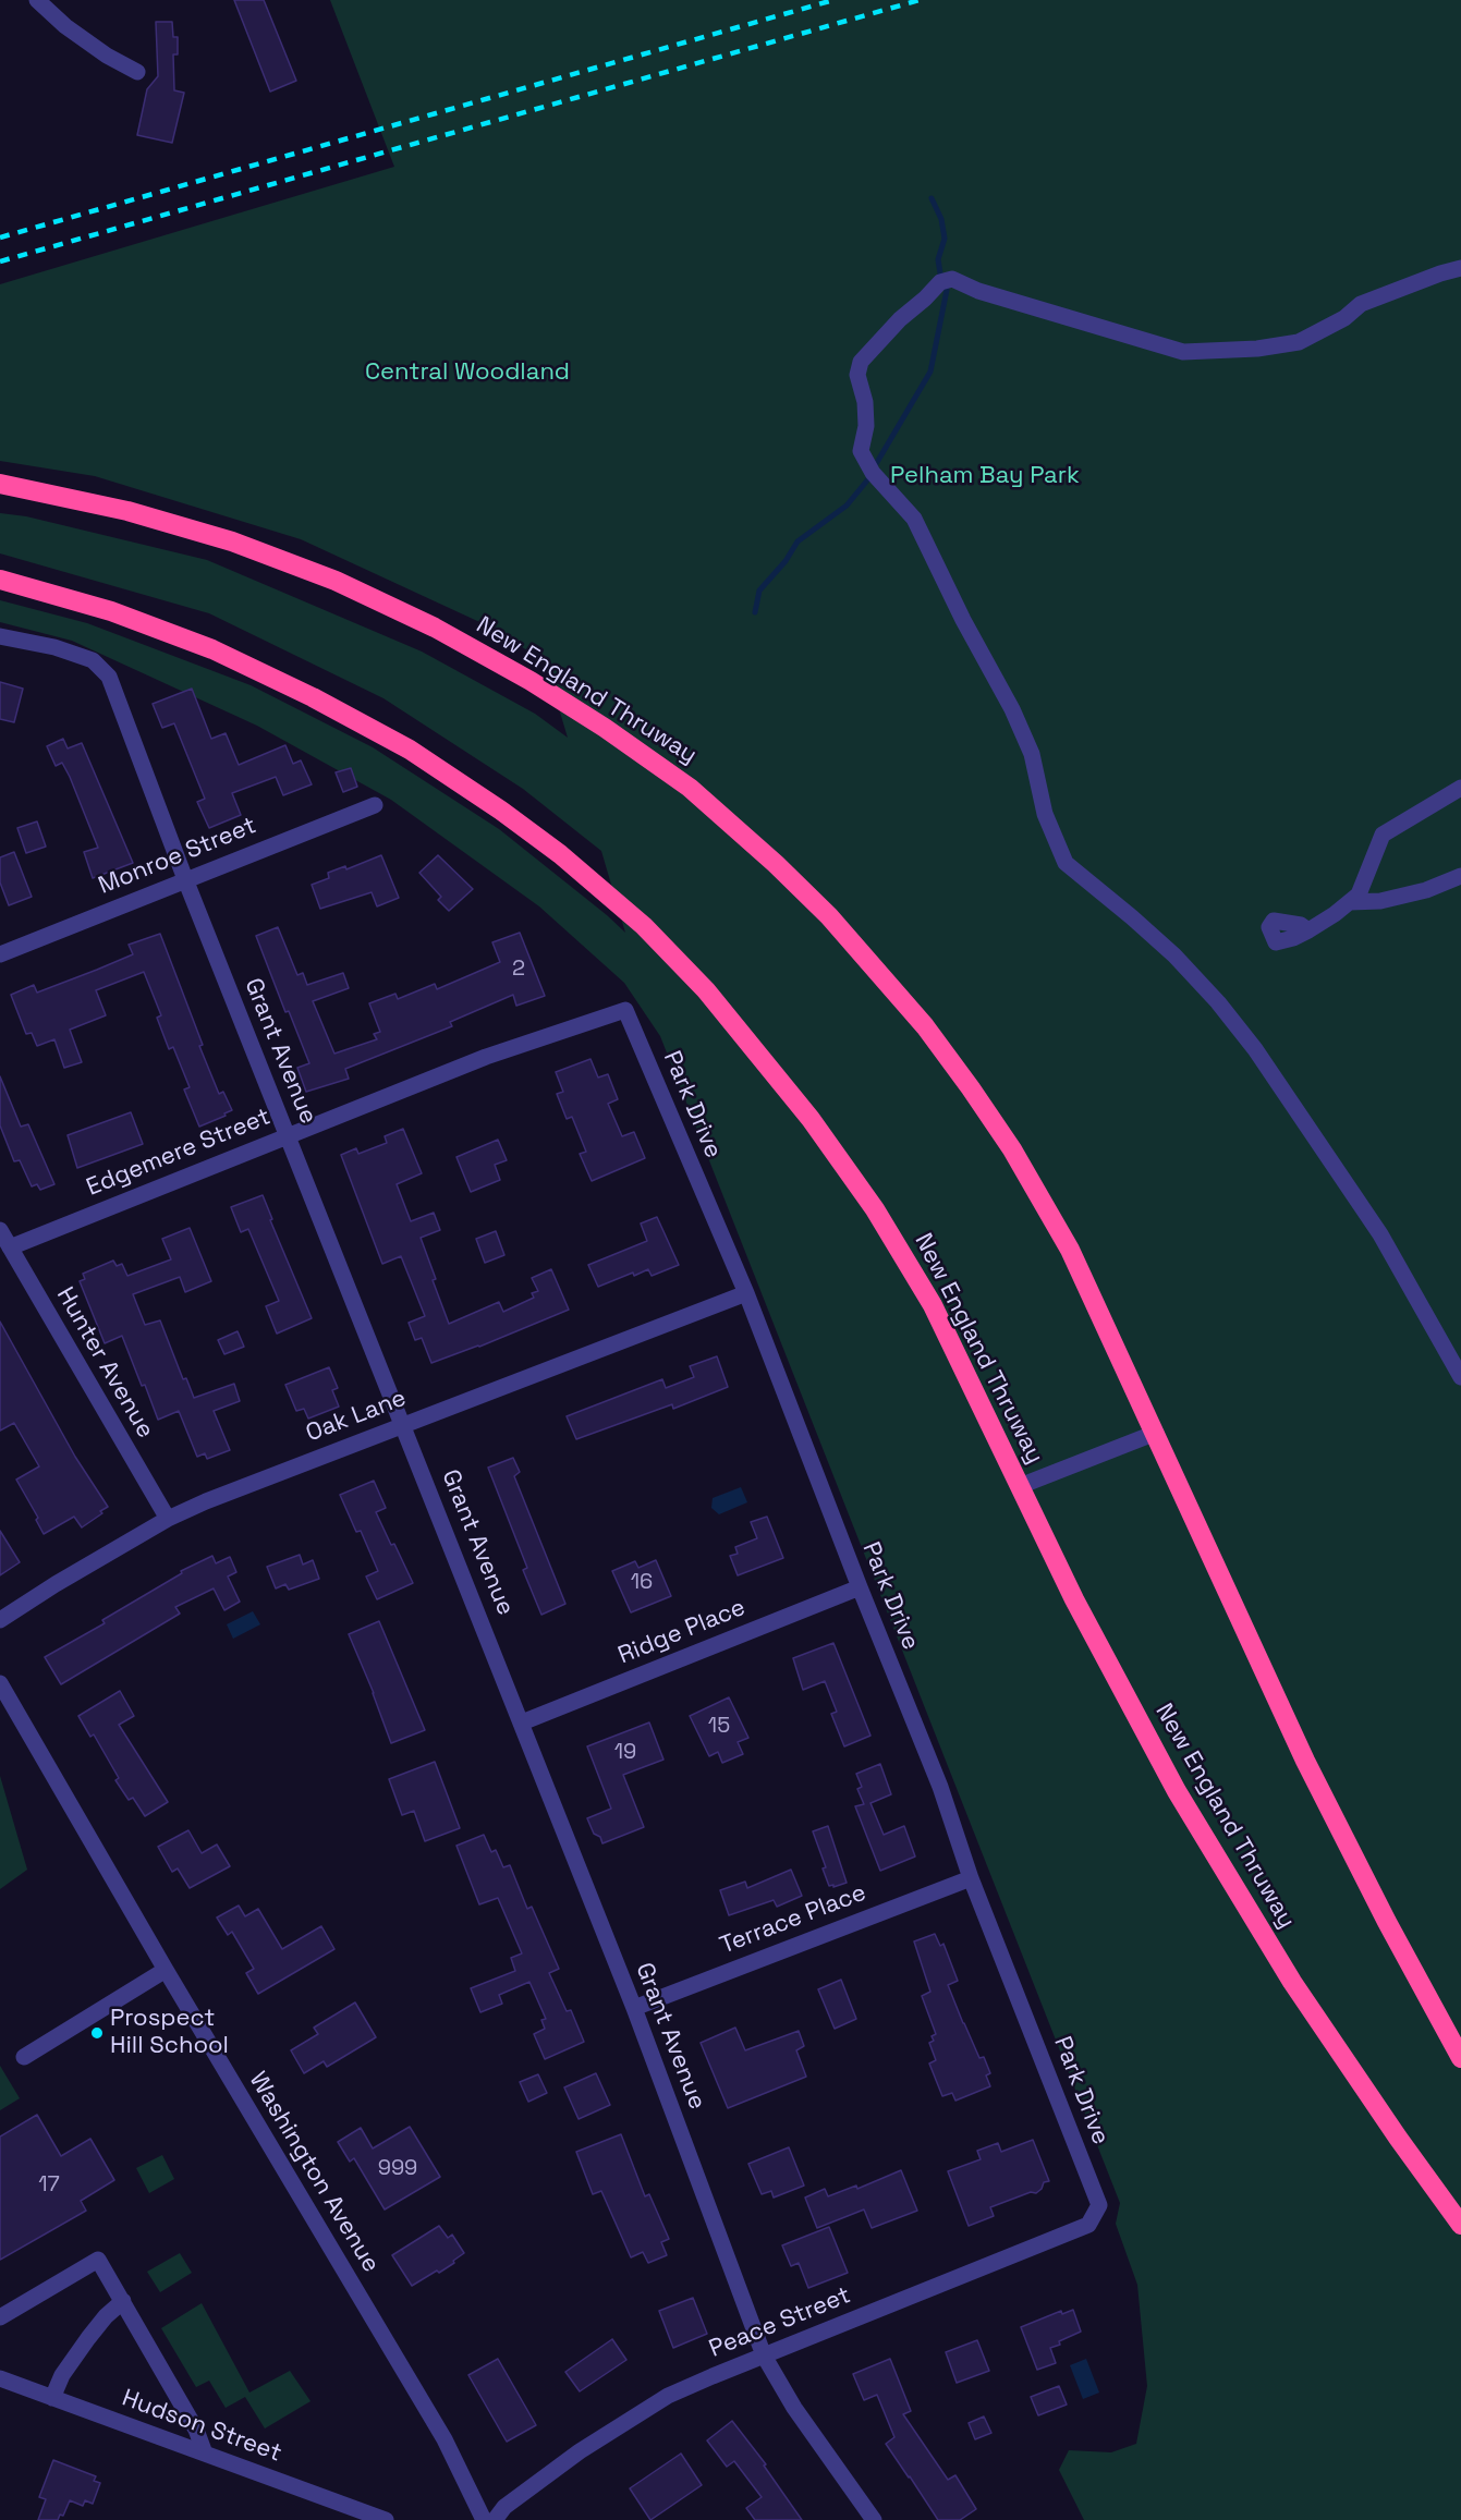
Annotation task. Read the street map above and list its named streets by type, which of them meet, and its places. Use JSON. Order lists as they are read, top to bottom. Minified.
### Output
{"streets":{"highway":["New England Thruway"],"street":["Monroe Street","Grant Avenue","Park Drive","Edgemere Street","Hunter Avenue","Oak Lane","Ridge Place","Terrace Place","Washington Avenue","Peace Street","Hudson Street"]},"crossings":[["Monroe Street","Grant Avenue"],["Grant Avenue","Edgemere Street"],["Grant Avenue","Oak Lane"],["Grant Avenue","Ridge Place"],["Grant Avenue","Terrace Place"],["Grant Avenue","Peace Street"],["Park Drive","Edgemere Street"],["Park Drive","Oak Lane"],["Park Drive","Ridge Place"],["Park Drive","Terrace Place"],["Park Drive","Peace Street"],["Edgemere Street","Hunter Avenue"],["Hunter Avenue","Oak Lane"]],"parks":["Central Woodland","Pelham Bay Park"],"places":["Prospect Hill School"],"house_numbers":["2","16","15","19","999","17"]}
